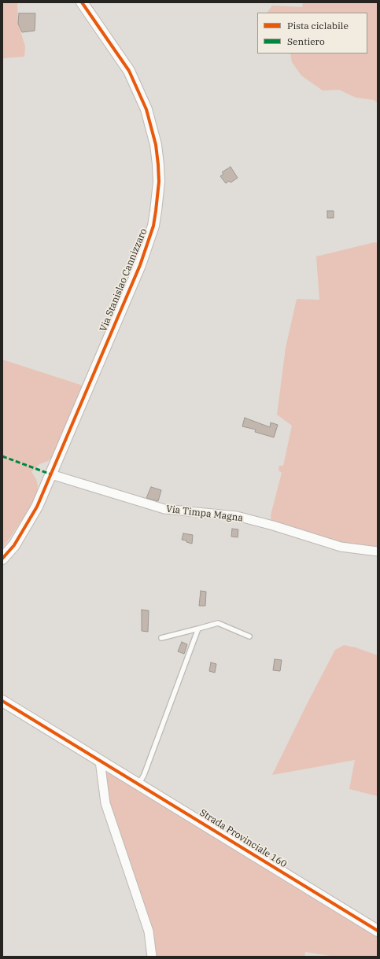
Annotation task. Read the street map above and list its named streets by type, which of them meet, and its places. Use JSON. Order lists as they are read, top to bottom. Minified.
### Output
{"streets":{"street":["Via Stanislao Cannizzaro","Via Timpa Magna","Strada Provinciale 160"]},"crossings":[["Via Stanislao Cannizzaro","Via Timpa Magna"]],"legend":["Pista ciclabile","Sentiero"]}
